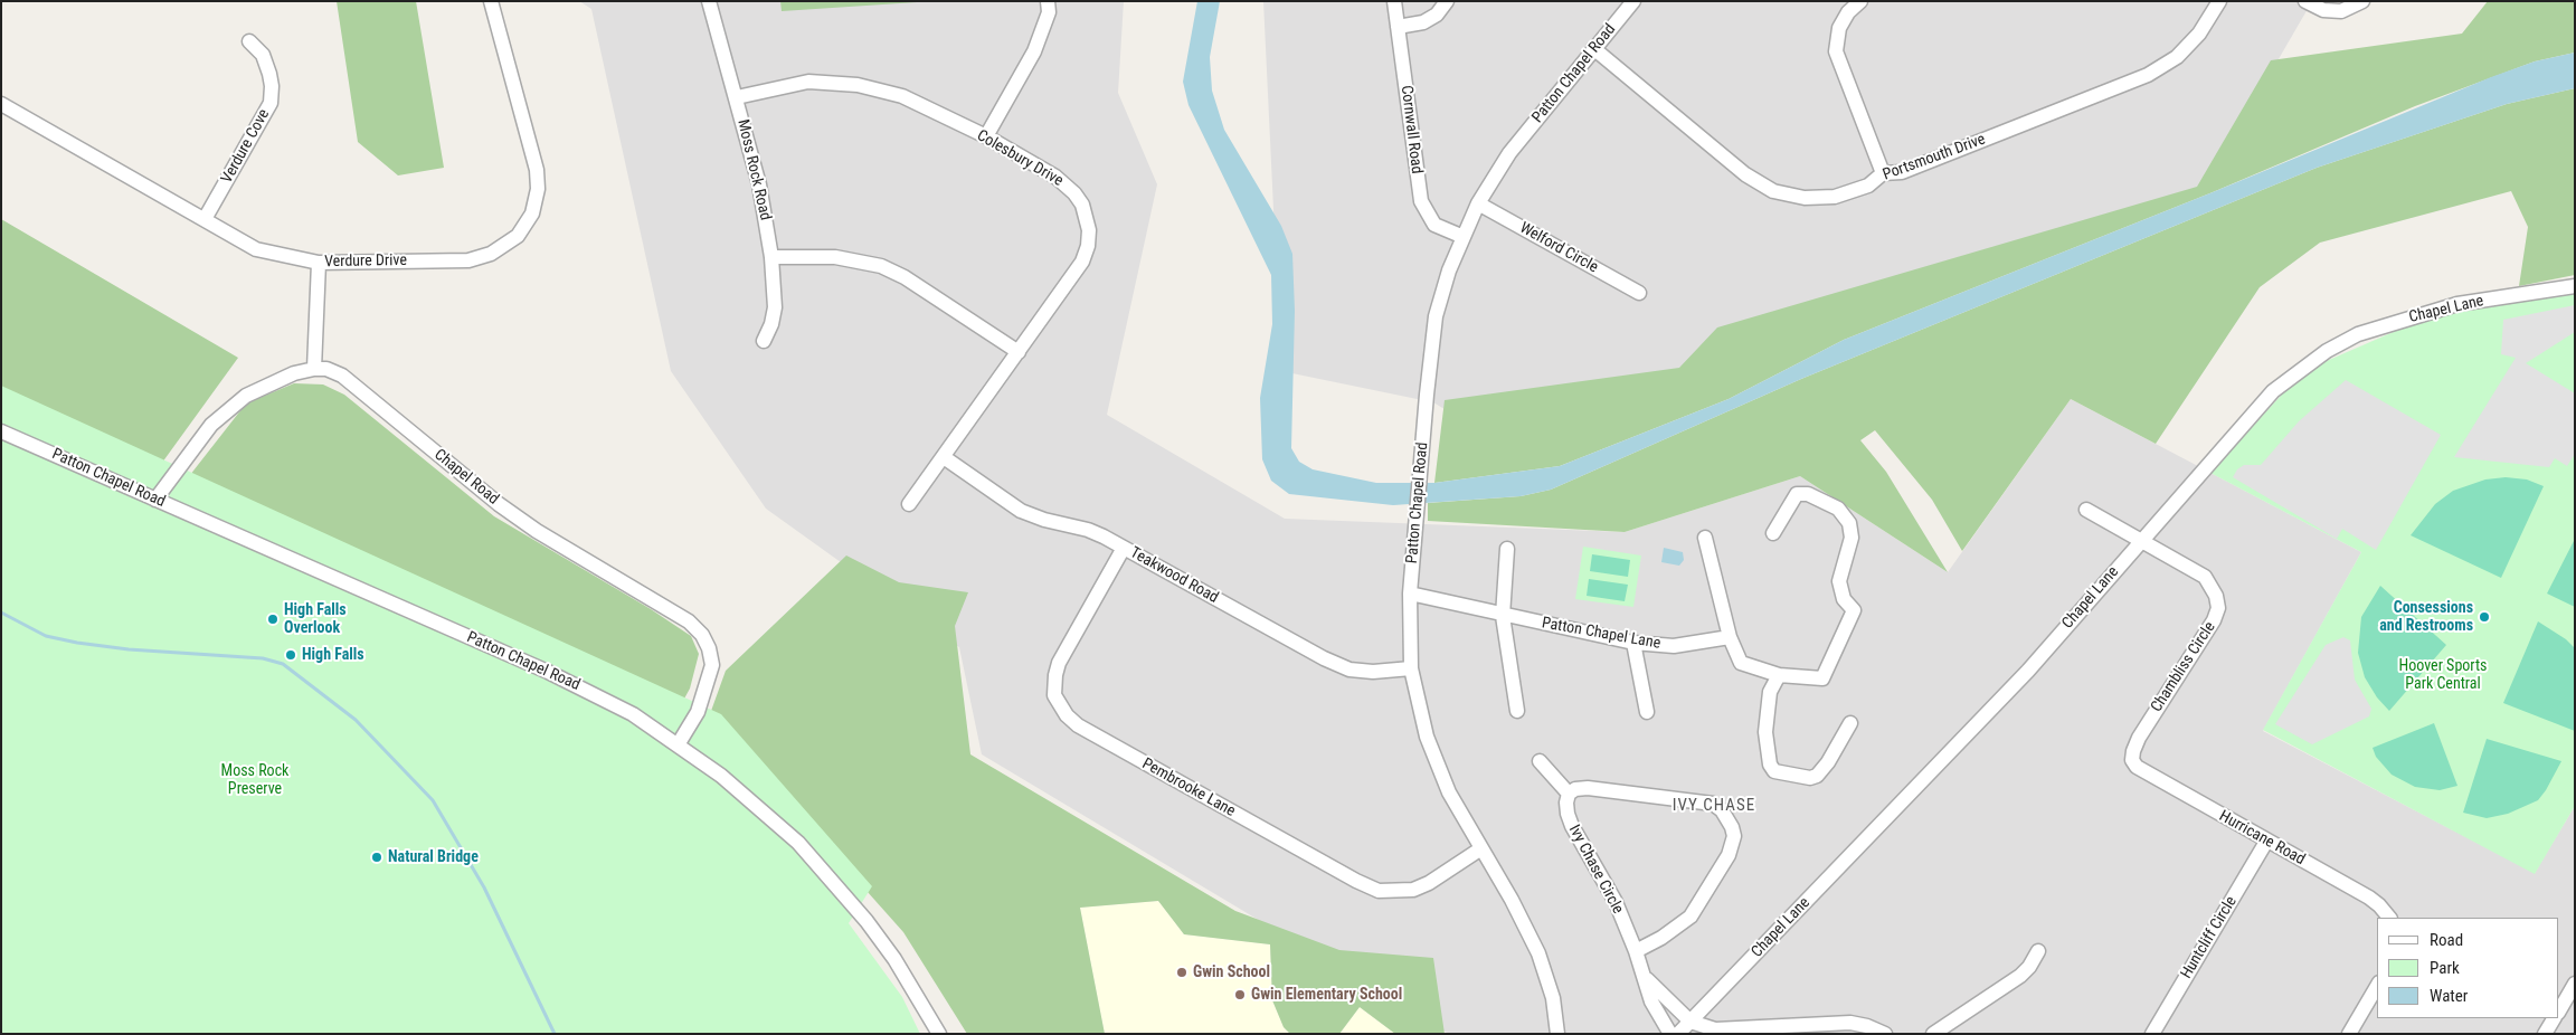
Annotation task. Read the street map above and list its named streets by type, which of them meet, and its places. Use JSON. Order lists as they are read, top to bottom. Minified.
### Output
{"streets":{"street":["Patton Chapel Road","Cornwall Road","Verdure Cove","Portsmouth Drive","Colesbury Drive","Moss Rock Road","Welford Circle","Verdure Drive","Chapel Lane","Chapel Road","Teakwood Road","Patton Chapel Lane","Chambliss Circle","Pembrooke Lane","Hurricane Road","Ivy Chase Circle","Huntcliff Circle"]},"crossings":[["Patton Chapel Road","Cornwall Road"],["Patton Chapel Road","Portsmouth Drive"],["Patton Chapel Road","Welford Circle"],["Patton Chapel Road","Chapel Road"],["Patton Chapel Road","Teakwood Road"],["Patton Chapel Road","Patton Chapel Lane"],["Patton Chapel Road","Pembrooke Lane"],["Verdure Cove","Verdure Drive"],["Colesbury Drive","Moss Rock Road"],["Colesbury Drive","Teakwood Road"],["Chapel Lane","Chambliss Circle"],["Chapel Lane","Ivy Chase Circle"],["Teakwood Road","Pembrooke Lane"],["Chambliss Circle","Hurricane Road"],["Hurricane Road","Huntcliff Circle"]],"districts":["IVY CHASE"],"parks":["Hoover Sports Park Central","Moss Rock Preserve"],"places":["Consessions and Restrooms","High Falls Overlook","High Falls","Natural Bridge","Gwin School","Gwin Elementary School"],"legend":["Road","Park","Water"]}
